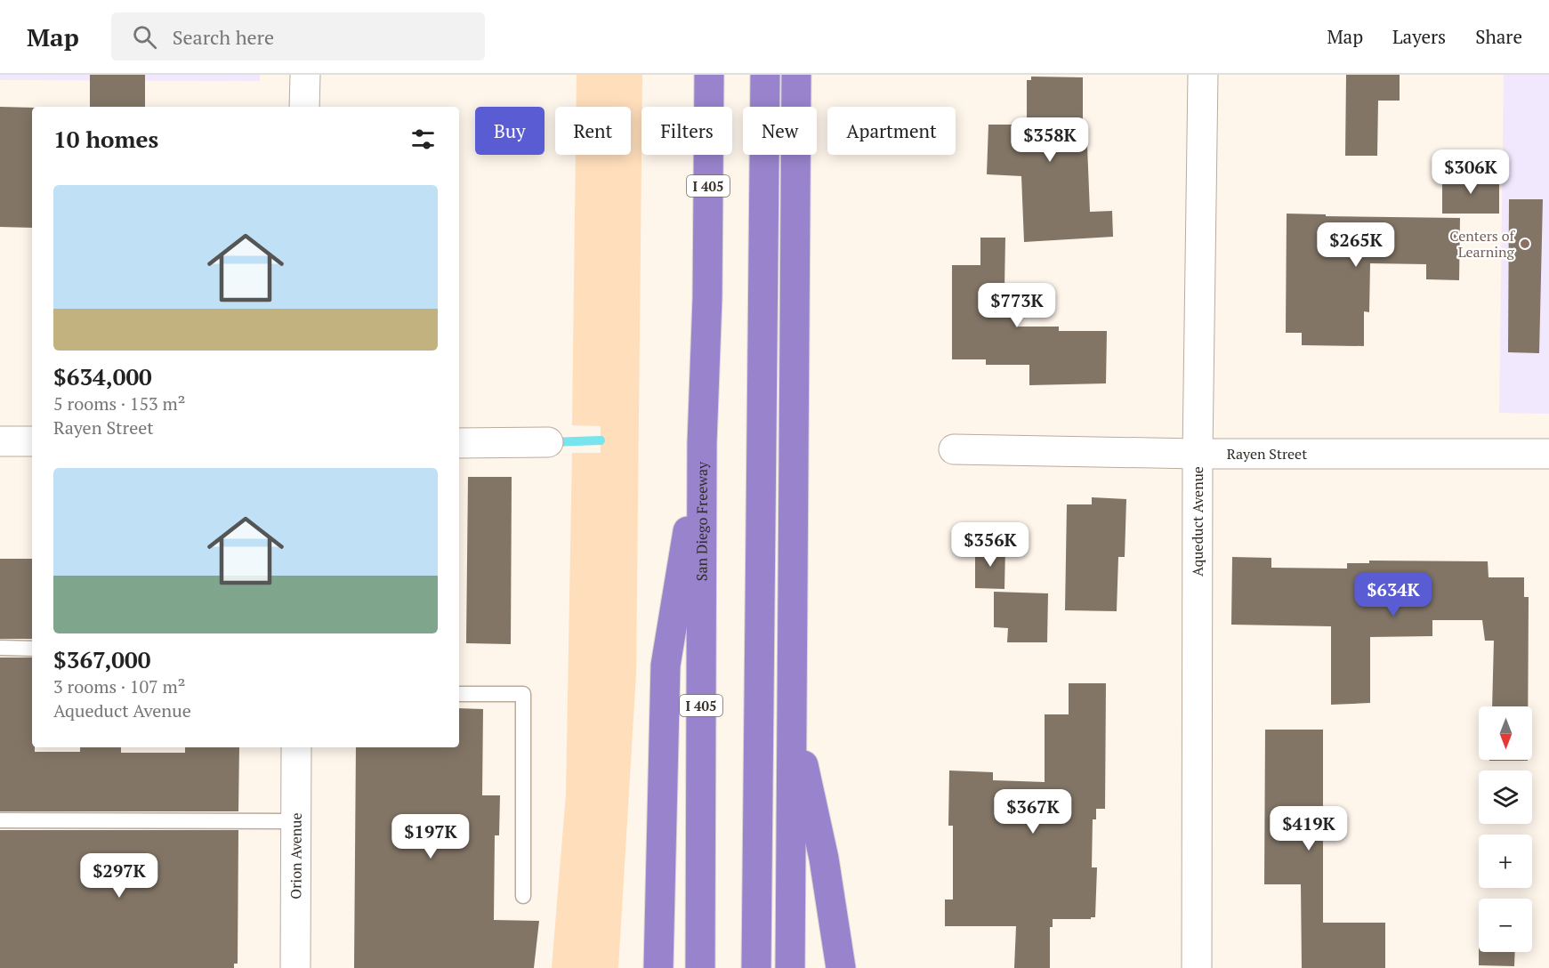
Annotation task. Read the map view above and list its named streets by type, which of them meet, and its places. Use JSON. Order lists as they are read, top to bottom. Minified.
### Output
{"streets":{"highway":["I 405","San Diego Freeway"],"street":["Rayen Street","Aqueduct Avenue","Orion Avenue"]},"crossings":[["Rayen Street","Aqueduct Avenue"]],"places":["Centers of Learning"],"north":"bottom","page":{"header":"Map","search":"Search here","nav":["Map","Layers","Share"],"chip":["Buy","Rent","Filters","New","Apartment"],"heading":"10 homes","price":["$358K","$306K","$265K","$773K","$356K","$634K","$367K","$419K","$197K","$297K"],"list":[{"name":"$634,000","note":"5 rooms · 153 m² · Rayen Street"},{"name":"$367,000","note":"3 rooms · 107 m² · Aqueduct Avenue"}],"map_buttons":["+","−"]}}
